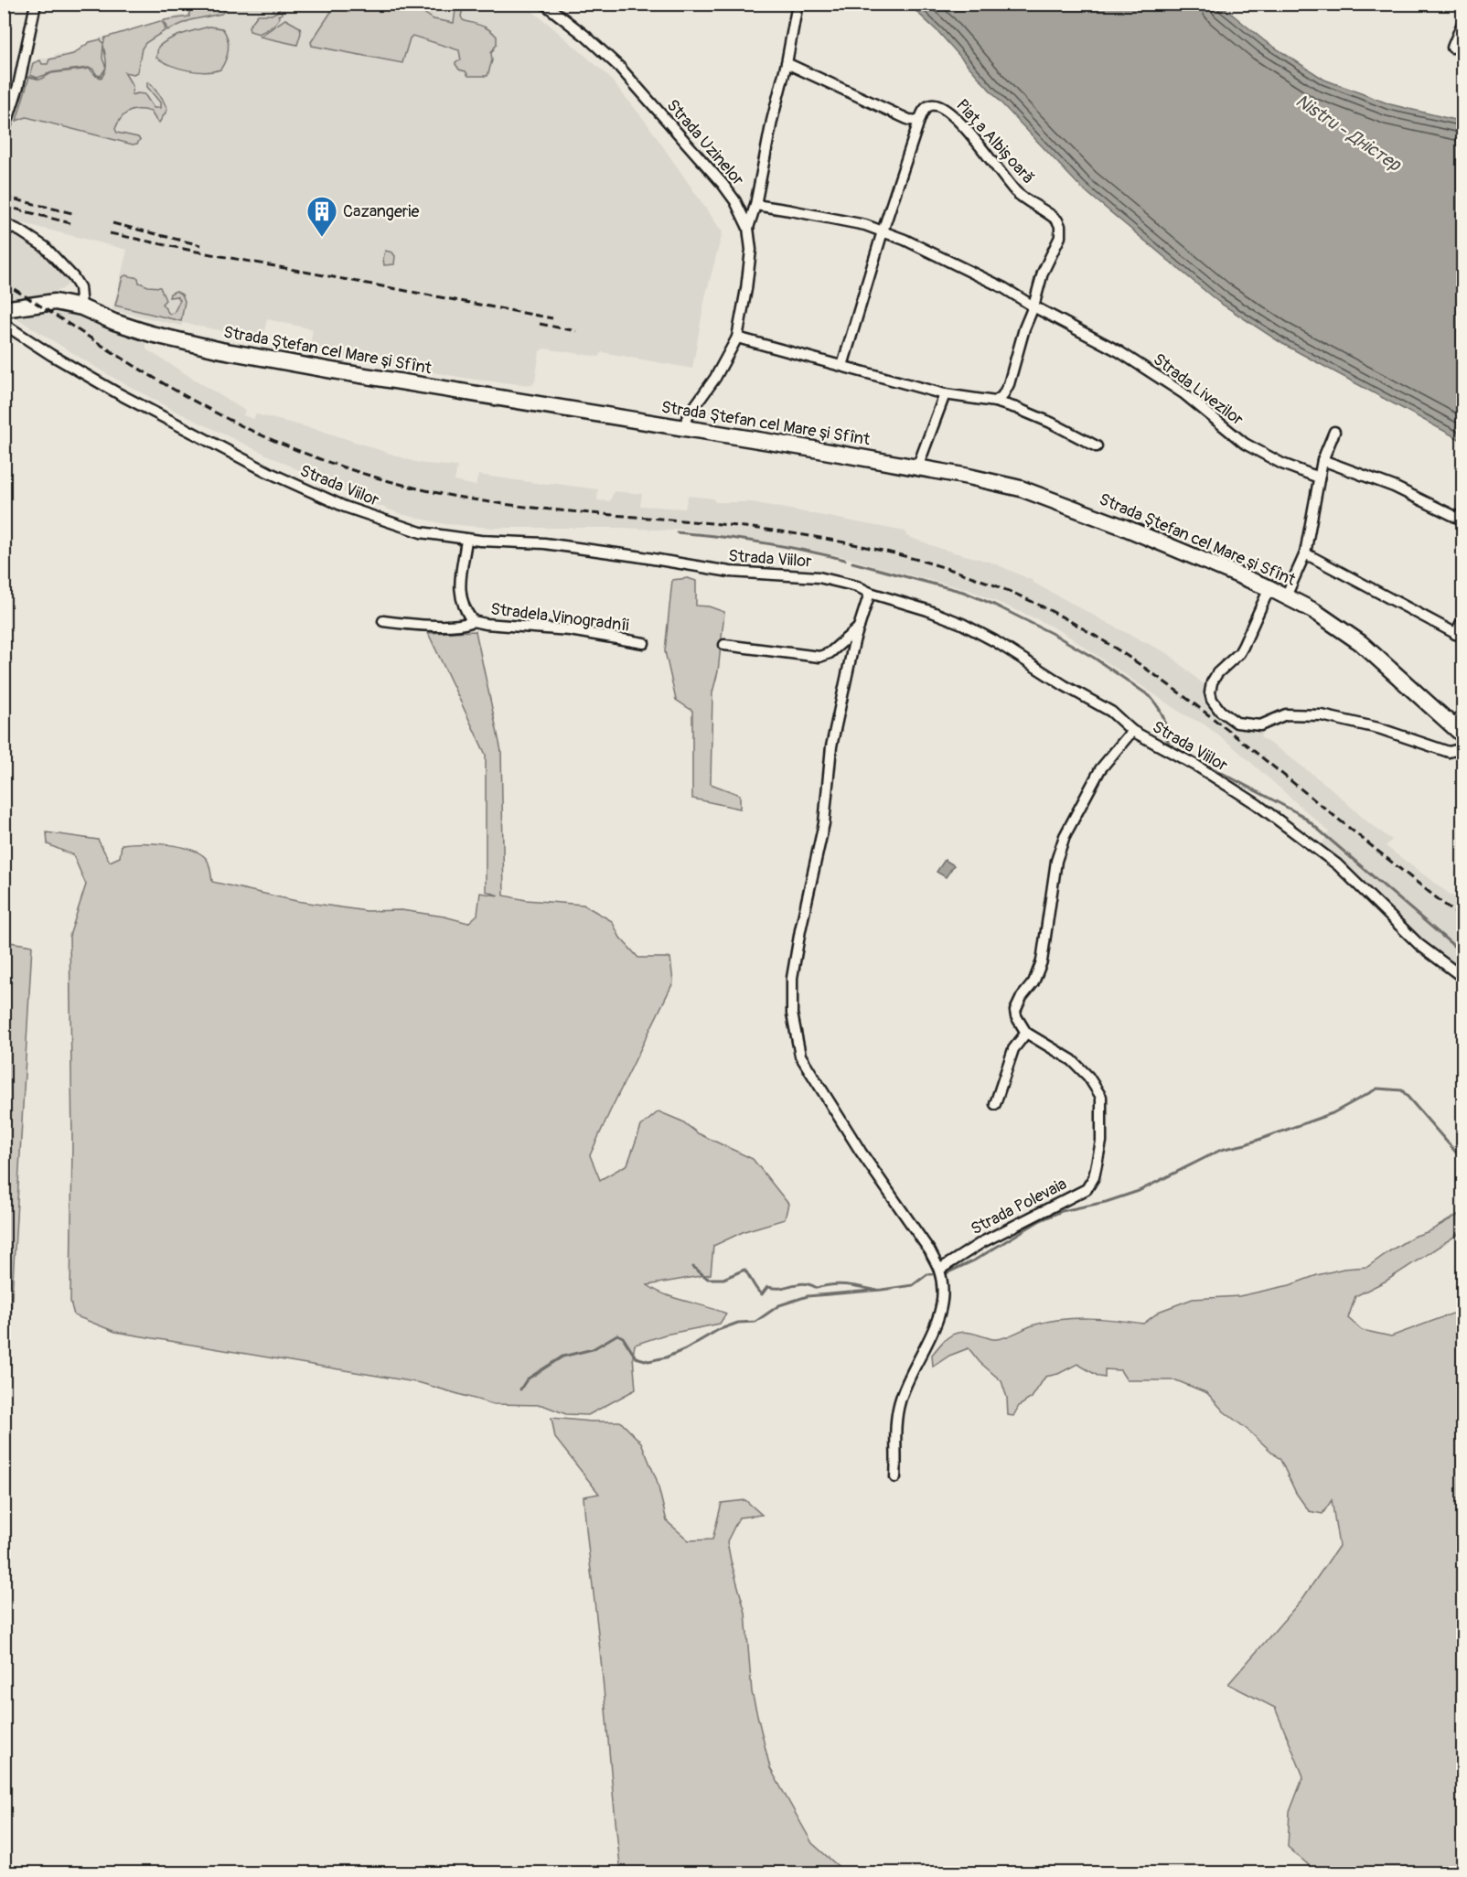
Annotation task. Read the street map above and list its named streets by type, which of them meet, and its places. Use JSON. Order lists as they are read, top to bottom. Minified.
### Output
{"streets":{"main road":["Strada Ştefan cel Mare şi Sfînt"],"street":["Piața Albișoară","Strada Uzinelor","Strada Livezilor","Strada Viilor","Stradela Vinogradnîi","Strada Polevaia"]},"crossings":[["Piața Albișoară","Strada Livezilor"],["Strada Uzinelor","Strada Ştefan cel Mare şi Sfînt"],["Strada Viilor","Stradela Vinogradnîi"]],"water":["Nistru - Дністер"],"places":{"building":["Cazangerie"]}}
